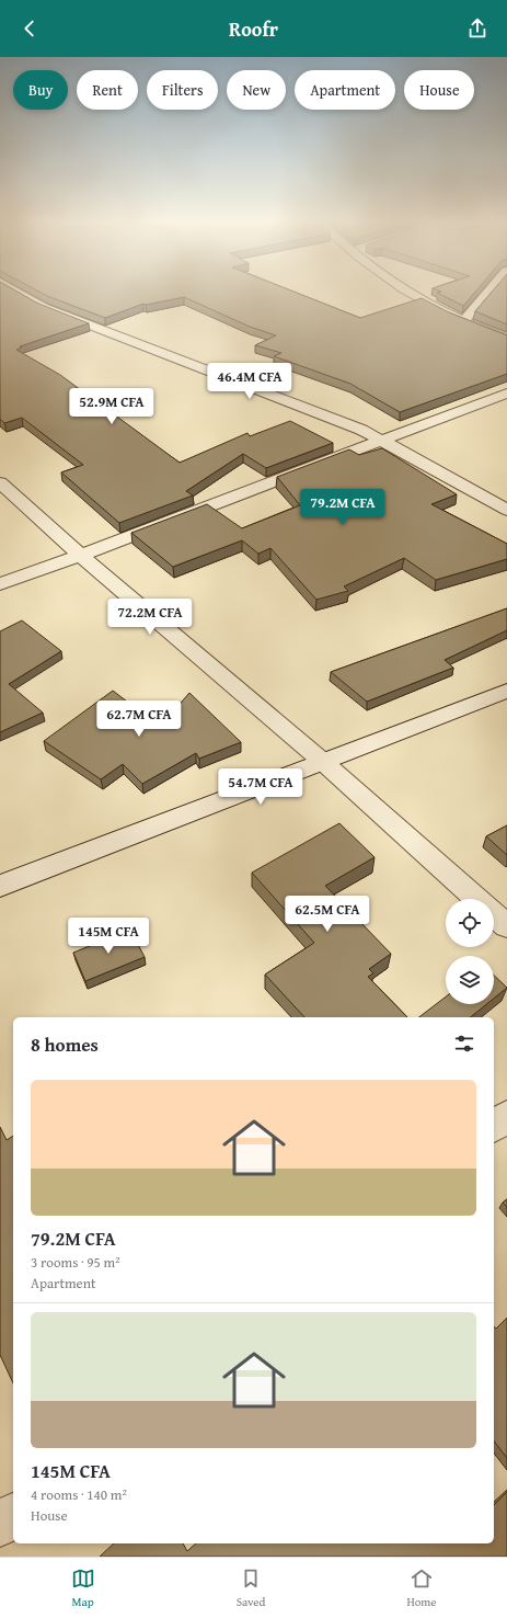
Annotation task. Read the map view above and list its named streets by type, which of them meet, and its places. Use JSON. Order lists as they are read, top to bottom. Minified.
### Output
{"page":{"header":"Roofr","chip":["Buy","Rent","Filters","New","Apartment","House"],"price":["46.4M CFA","52.9M CFA","79.2M CFA","72.2M CFA","62.7M CFA","54.7M CFA","62.5M CFA","145M CFA"],"heading":"8 homes","list":[{"name":"79.2M CFA","note":"3 rooms · 95 m² · Apartment"},{"name":"145M CFA","note":"4 rooms · 140 m² · House"}],"tabs":["Map","Saved","Home"]}}
